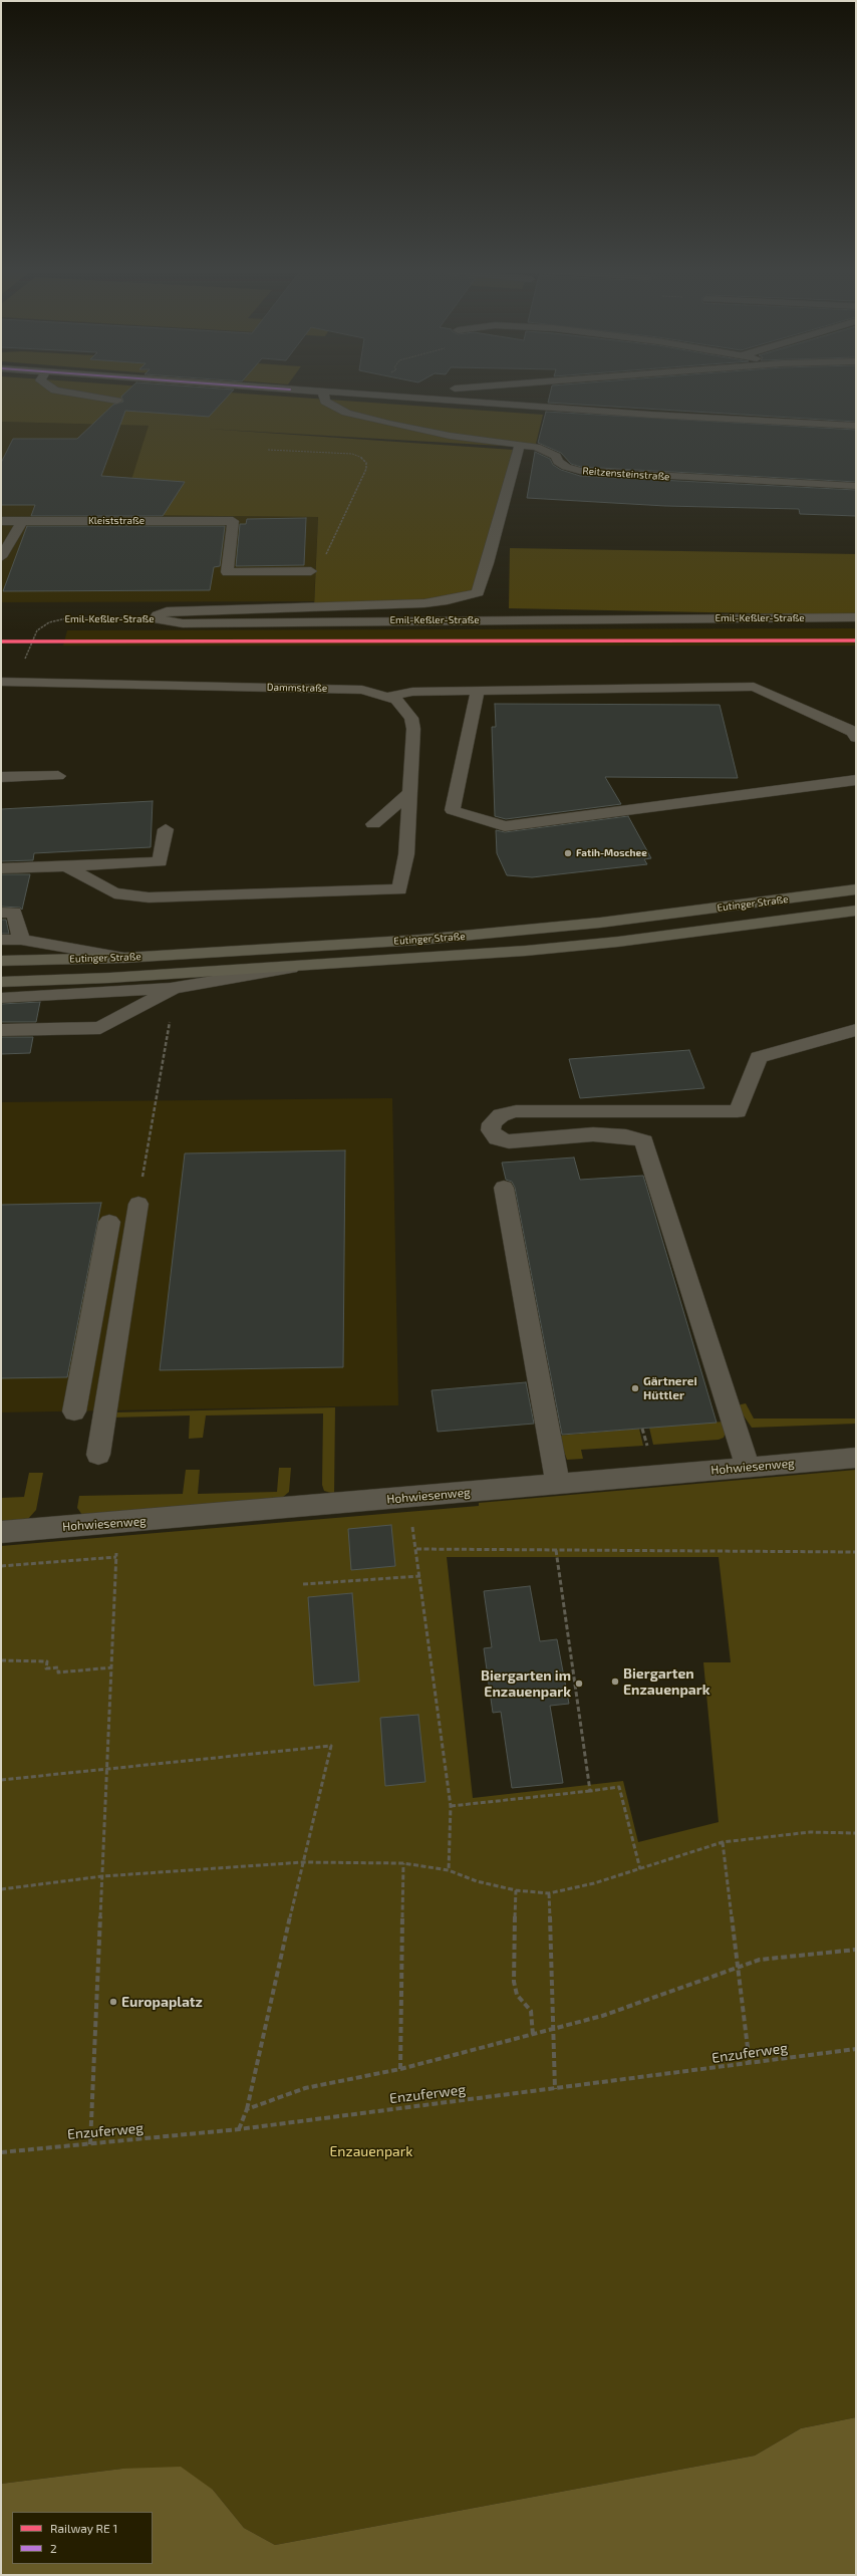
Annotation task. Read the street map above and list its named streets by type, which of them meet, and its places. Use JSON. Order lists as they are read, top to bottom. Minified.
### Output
{"streets":{"main road":["Eutinger Straße"],"street":["Reitzensteinstraße","Kleiststraße","Emil-Keßler-Straße","Dammstraße","Hohwiesenweg"],"path":["Enzuferweg"]},"parks":["Enzauenpark"],"places":["Fatih-Moschee","Gärtnerei Hüttler","Biergarten Enzauenpark","Biergarten im Enzauenpark","Europaplatz"],"legend":["Railway RE 1","2"]}
